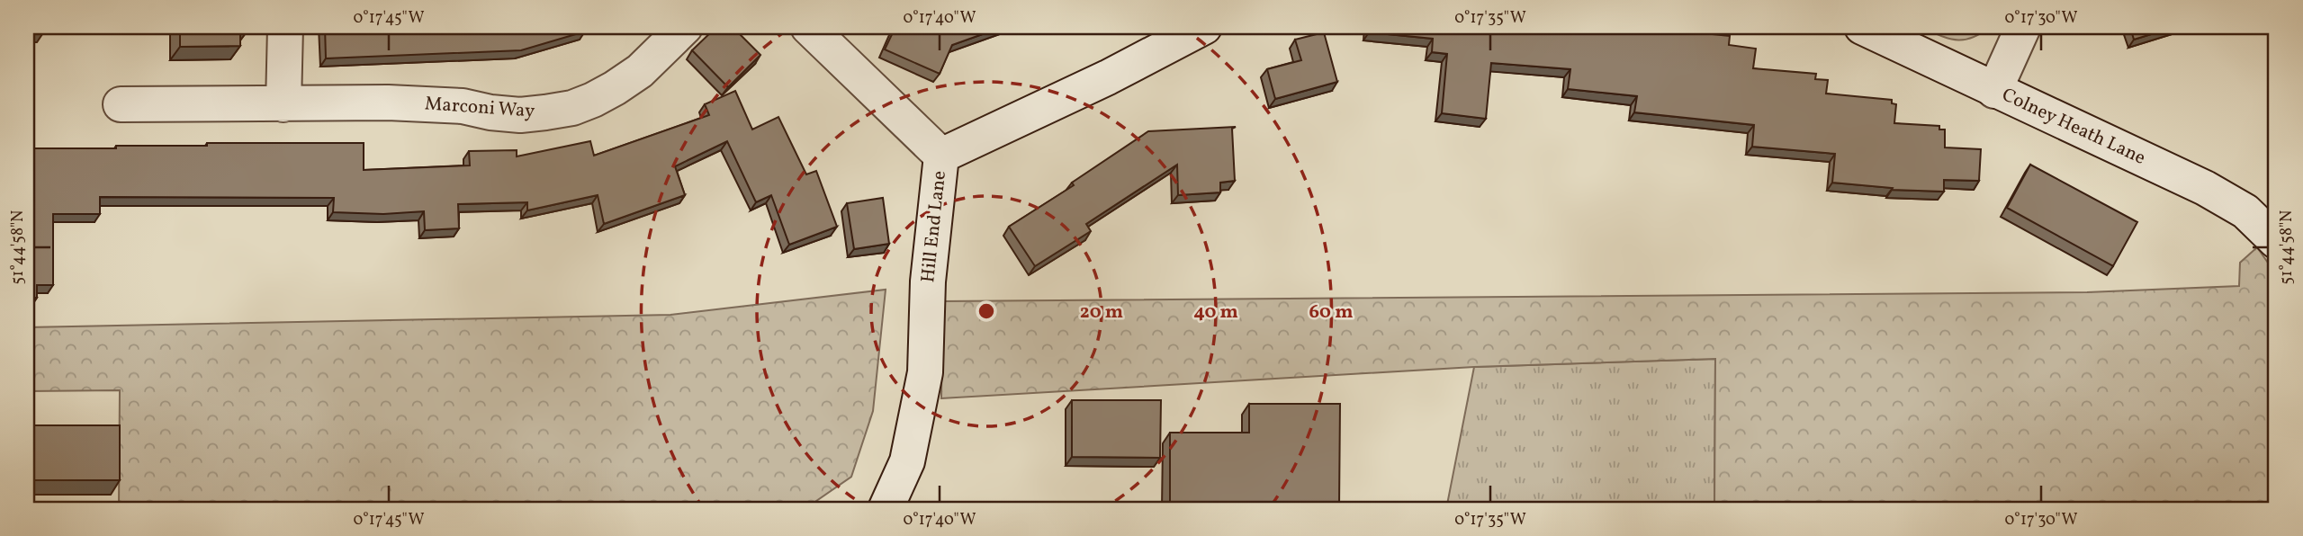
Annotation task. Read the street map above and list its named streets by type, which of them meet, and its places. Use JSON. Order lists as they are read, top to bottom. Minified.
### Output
{"streets":{"street":["Marconi Way","Colney Heath Lane","Hill End Lane"]},"coordinates":["0°17'45\"W","0°17'40\"W","0°17'35\"W","0°17'30\"W","51°44'58\"N"],"rings":["20 m","40 m","60 m"]}
